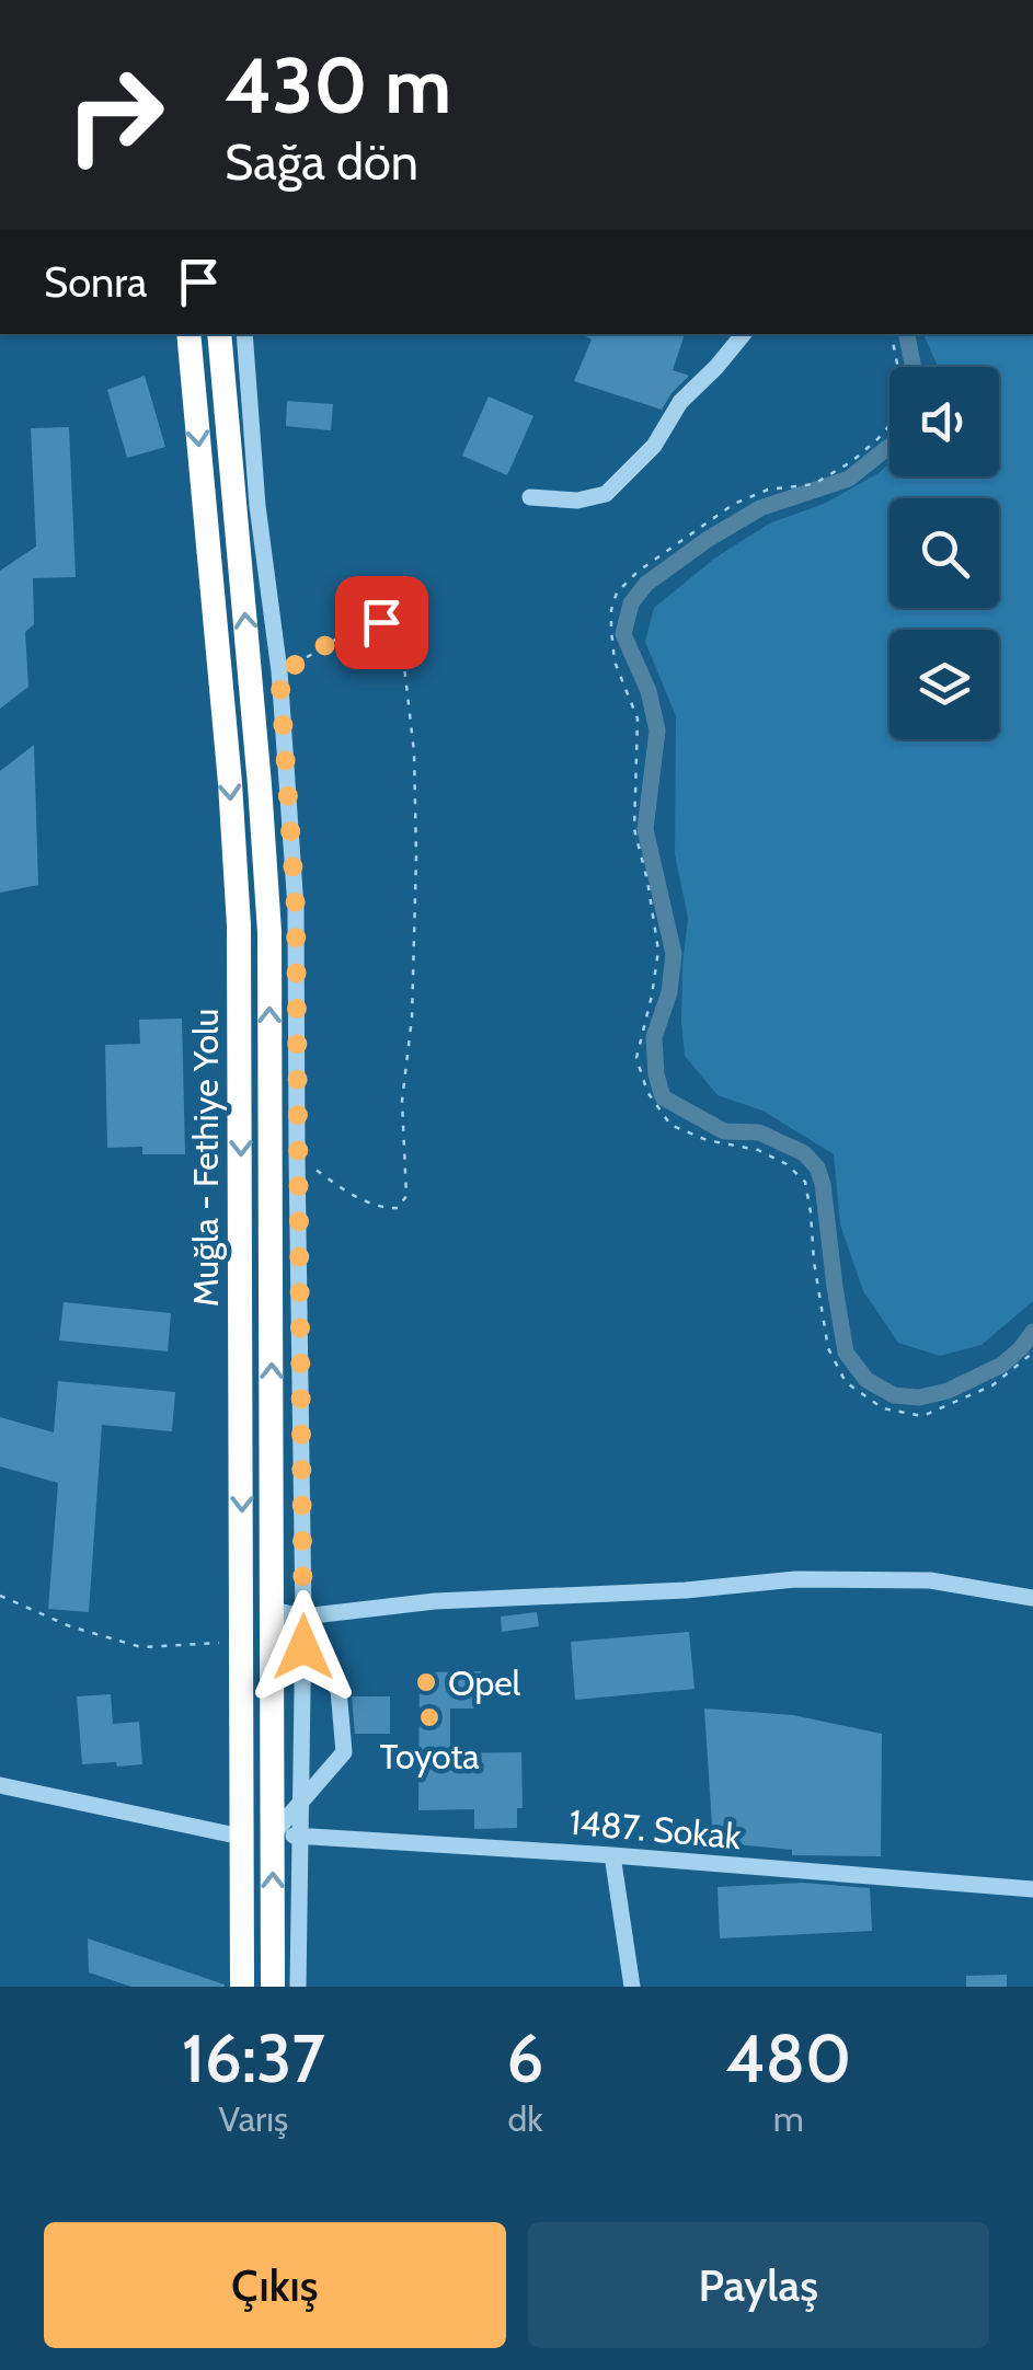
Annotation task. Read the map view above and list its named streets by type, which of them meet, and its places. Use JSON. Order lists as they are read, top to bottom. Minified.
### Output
{"streets":{"highway":["Muğla - Fethiye Yolu"],"street":["1487. Sokak"]},"crossings":[["Muğla - Fethiye Yolu","1487. Sokak"]],"places":["Opel","Toyota"],"page":{"turn":["430 m","Sağa dön"],"then":"Sonra","eta":["16:37","Varış","6","dk","480","m"],"buttons":["Çıkış","Paylaş"]}}
